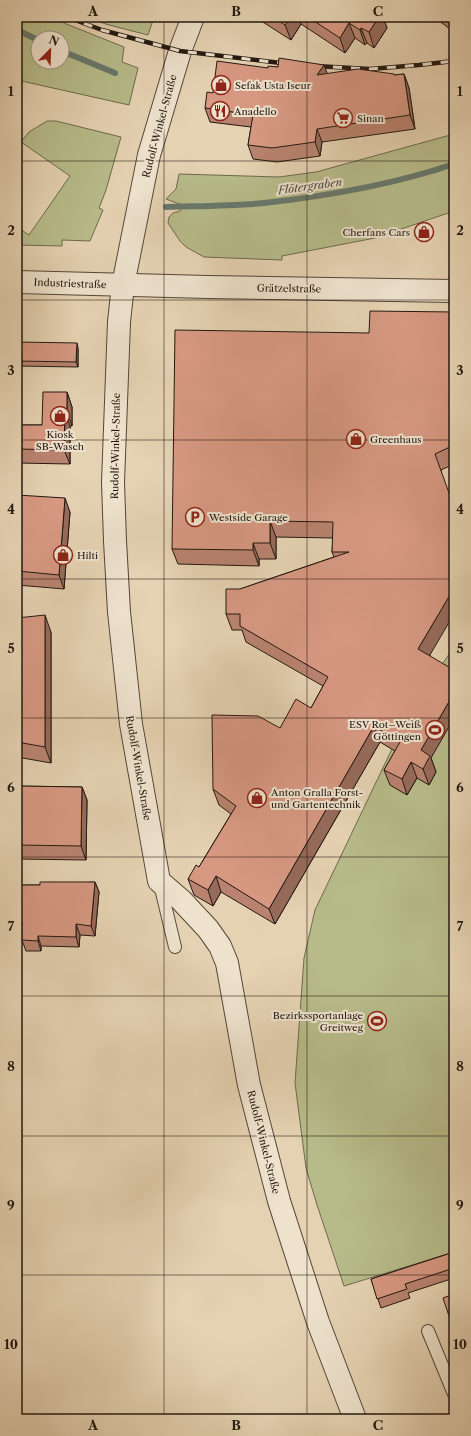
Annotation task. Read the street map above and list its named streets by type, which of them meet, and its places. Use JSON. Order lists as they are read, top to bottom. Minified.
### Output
{"streets":{"street":["Rudolf-Winkel-Straße","Industriestraße","Grätzelstraße"]},"crossings":[["Rudolf-Winkel-Straße","Industriestraße"],["Rudolf-Winkel-Straße","Grätzelstraße"],["Industriestraße","Grätzelstraße"]],"water":["Flötergraben"],"places":{"shop":["Sefak Usta Iseur","Cherfans Cars","Kiosk SB-Wasch","Greenhaus","Hilti","Anton Gralla Forst- und Gartentechnik"],"restaurant":["Anadello"],"supermarket":["Sinan"],"parking":["Westside Garage"],"sports":["ESV Rot–Weìß Göttingen","Bezirkssportanlage Greitweg"]},"north":"top right","grid":{"columns":["A","B","C"],"rows":["1","2","3","4","5","6","7","8","9","10"]}}
